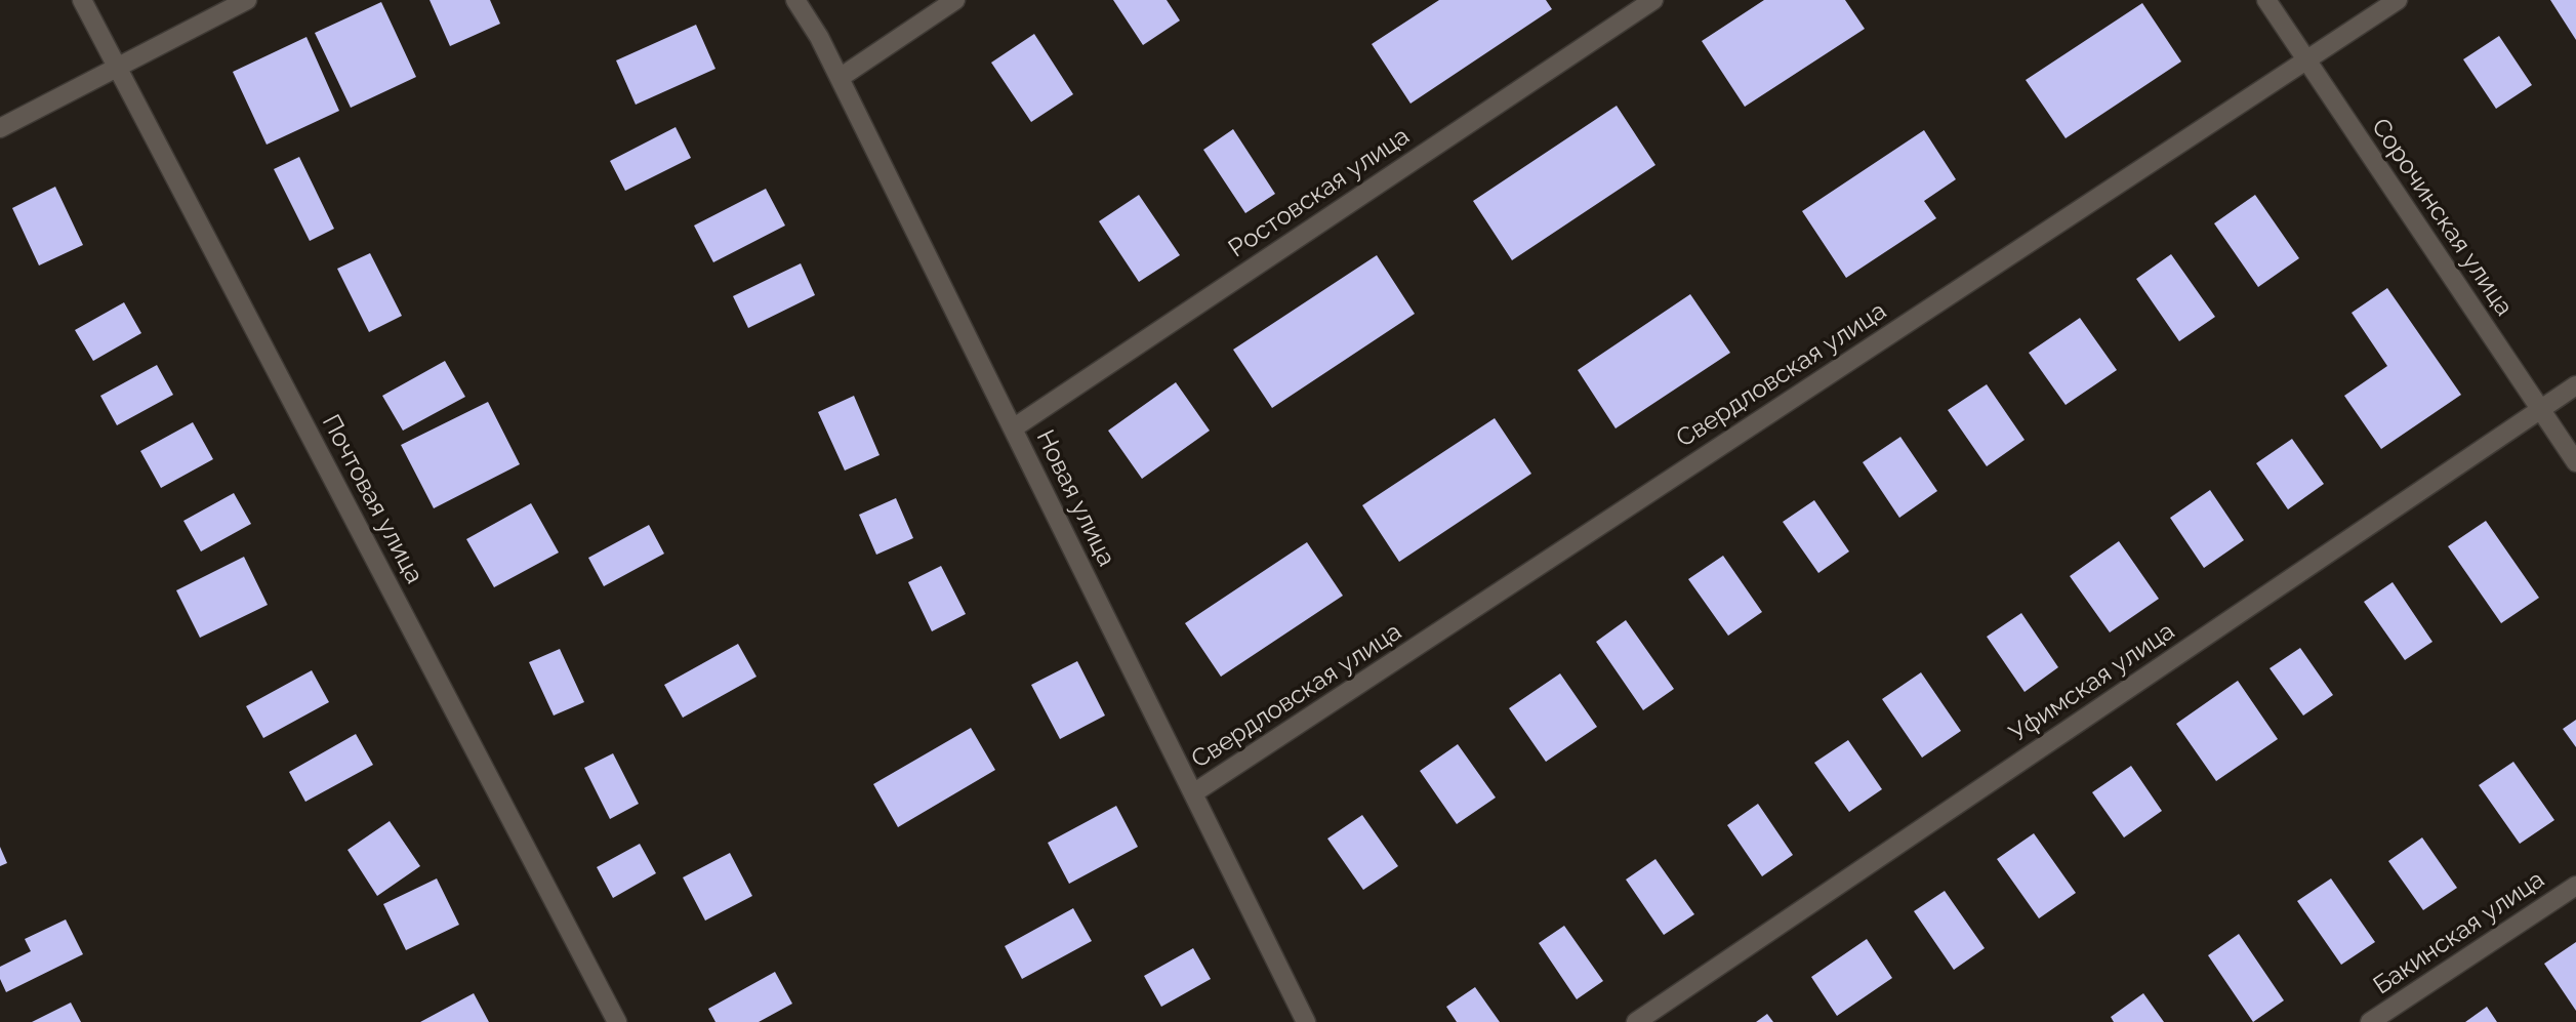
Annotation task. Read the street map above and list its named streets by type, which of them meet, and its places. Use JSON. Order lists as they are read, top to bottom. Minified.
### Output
{"streets":{"street":["Ростовская улица","Сорочинская улица","Свердловская улица","Новая улица","Почтовая улица","Уфимская улица","Бакинская улица"]},"crossings":[["Ростовская улица","Новая улица"],["Сорочинская улица","Свердловская улица"],["Сорочинская улица","Уфимская улица"],["Свердловская улица","Новая улица"]]}
